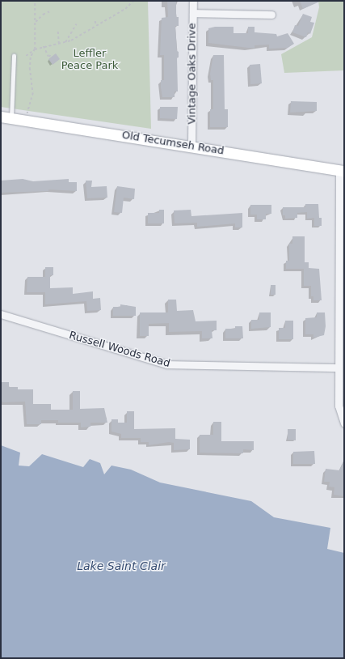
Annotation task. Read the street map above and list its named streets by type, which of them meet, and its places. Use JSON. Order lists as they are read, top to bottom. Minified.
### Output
{"streets":{"main road":["Old Tecumseh Road"],"street":["Vintage Oaks Drive","Russell Woods Road"]},"crossings":[["Vintage Oaks Drive","Old Tecumseh Road"]],"water":["Lake Saint Clair"],"parks":["Leffler Peace Park"]}
